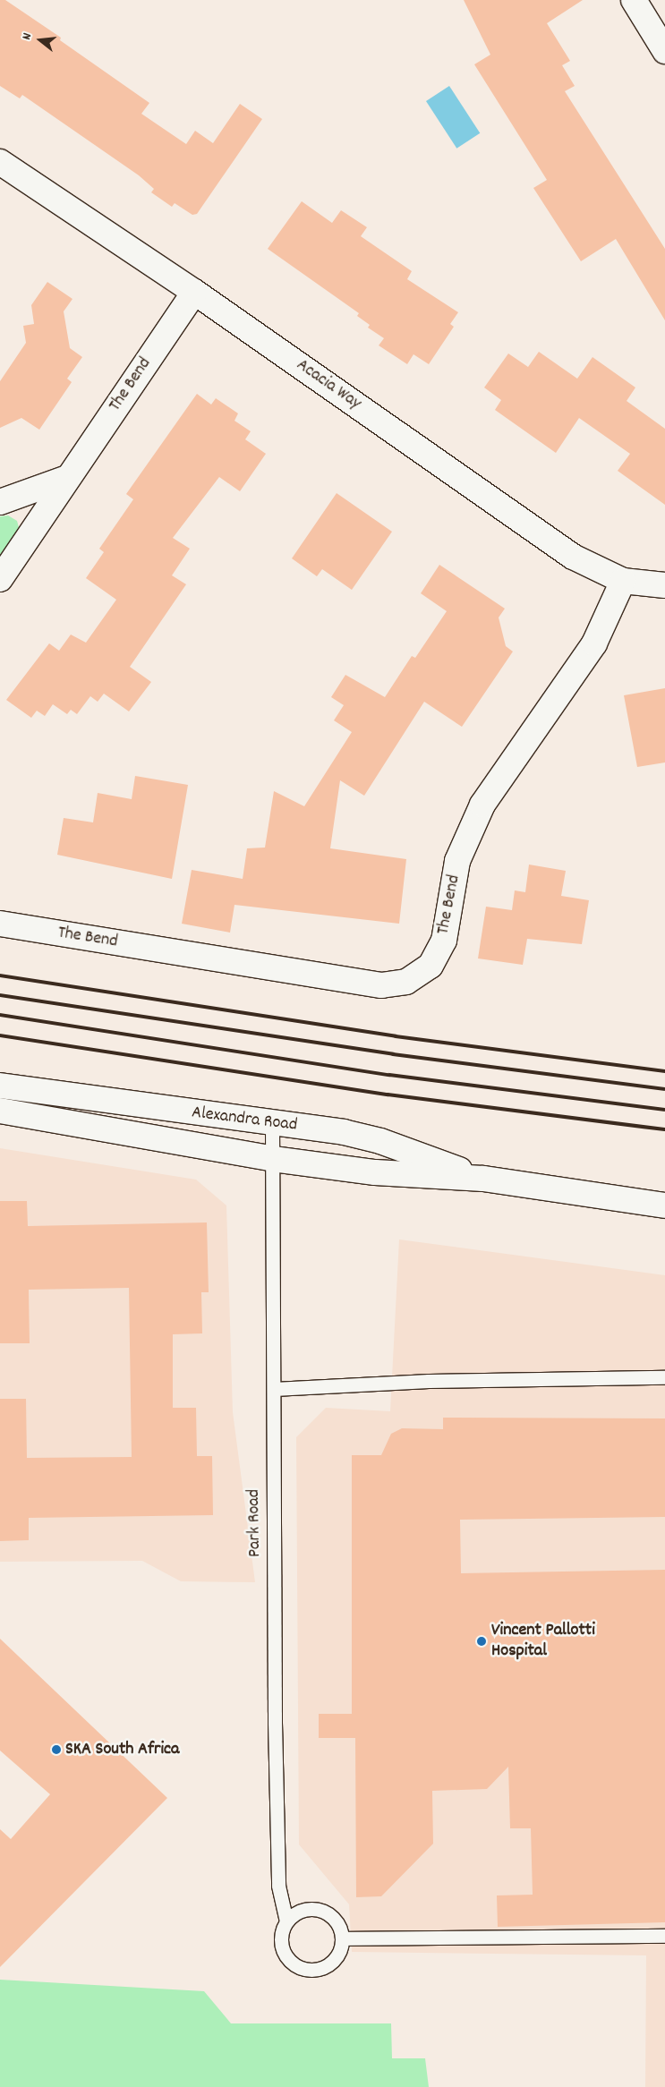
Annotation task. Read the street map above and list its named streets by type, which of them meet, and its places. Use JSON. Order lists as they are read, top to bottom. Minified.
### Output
{"streets":{"street":["The Bend","Acacia Way","Alexandra Road"],"lane":["Park Road"]},"crossings":[["The Bend","Acacia Way"],["Alexandra Road","Park Road"]],"places":["Vincent Pallotti Hospital","SKA South Africa"],"north":"left"}
